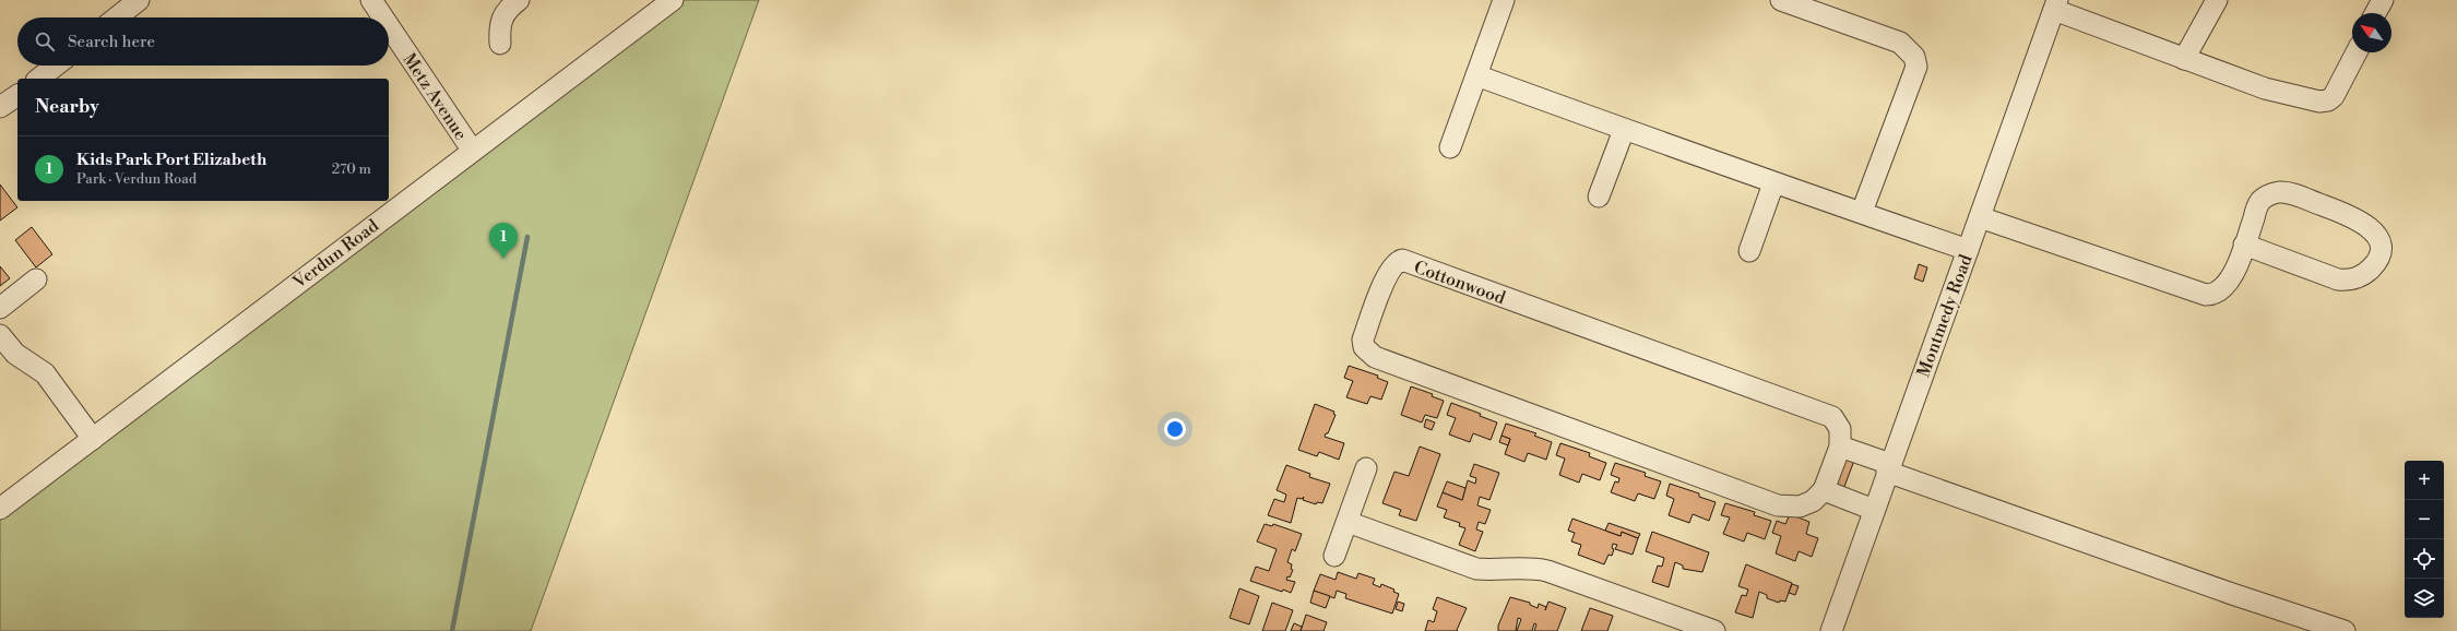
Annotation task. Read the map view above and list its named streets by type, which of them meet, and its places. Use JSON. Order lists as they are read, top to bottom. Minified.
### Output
{"streets":{"street":["Metz Avenue","Verdun Road","Cottonwood","Montmedy Road"]},"crossings":[["Metz Avenue","Verdun Road"]],"north":"top left","page":{"search":"Search here","heading":"Nearby","list":[{"mark":"1","name":"Kids Park Port Elizabeth","note":"Park · Verdun Road","value":"270 m"}],"pins":"1","map_buttons":["+","−"]}}
